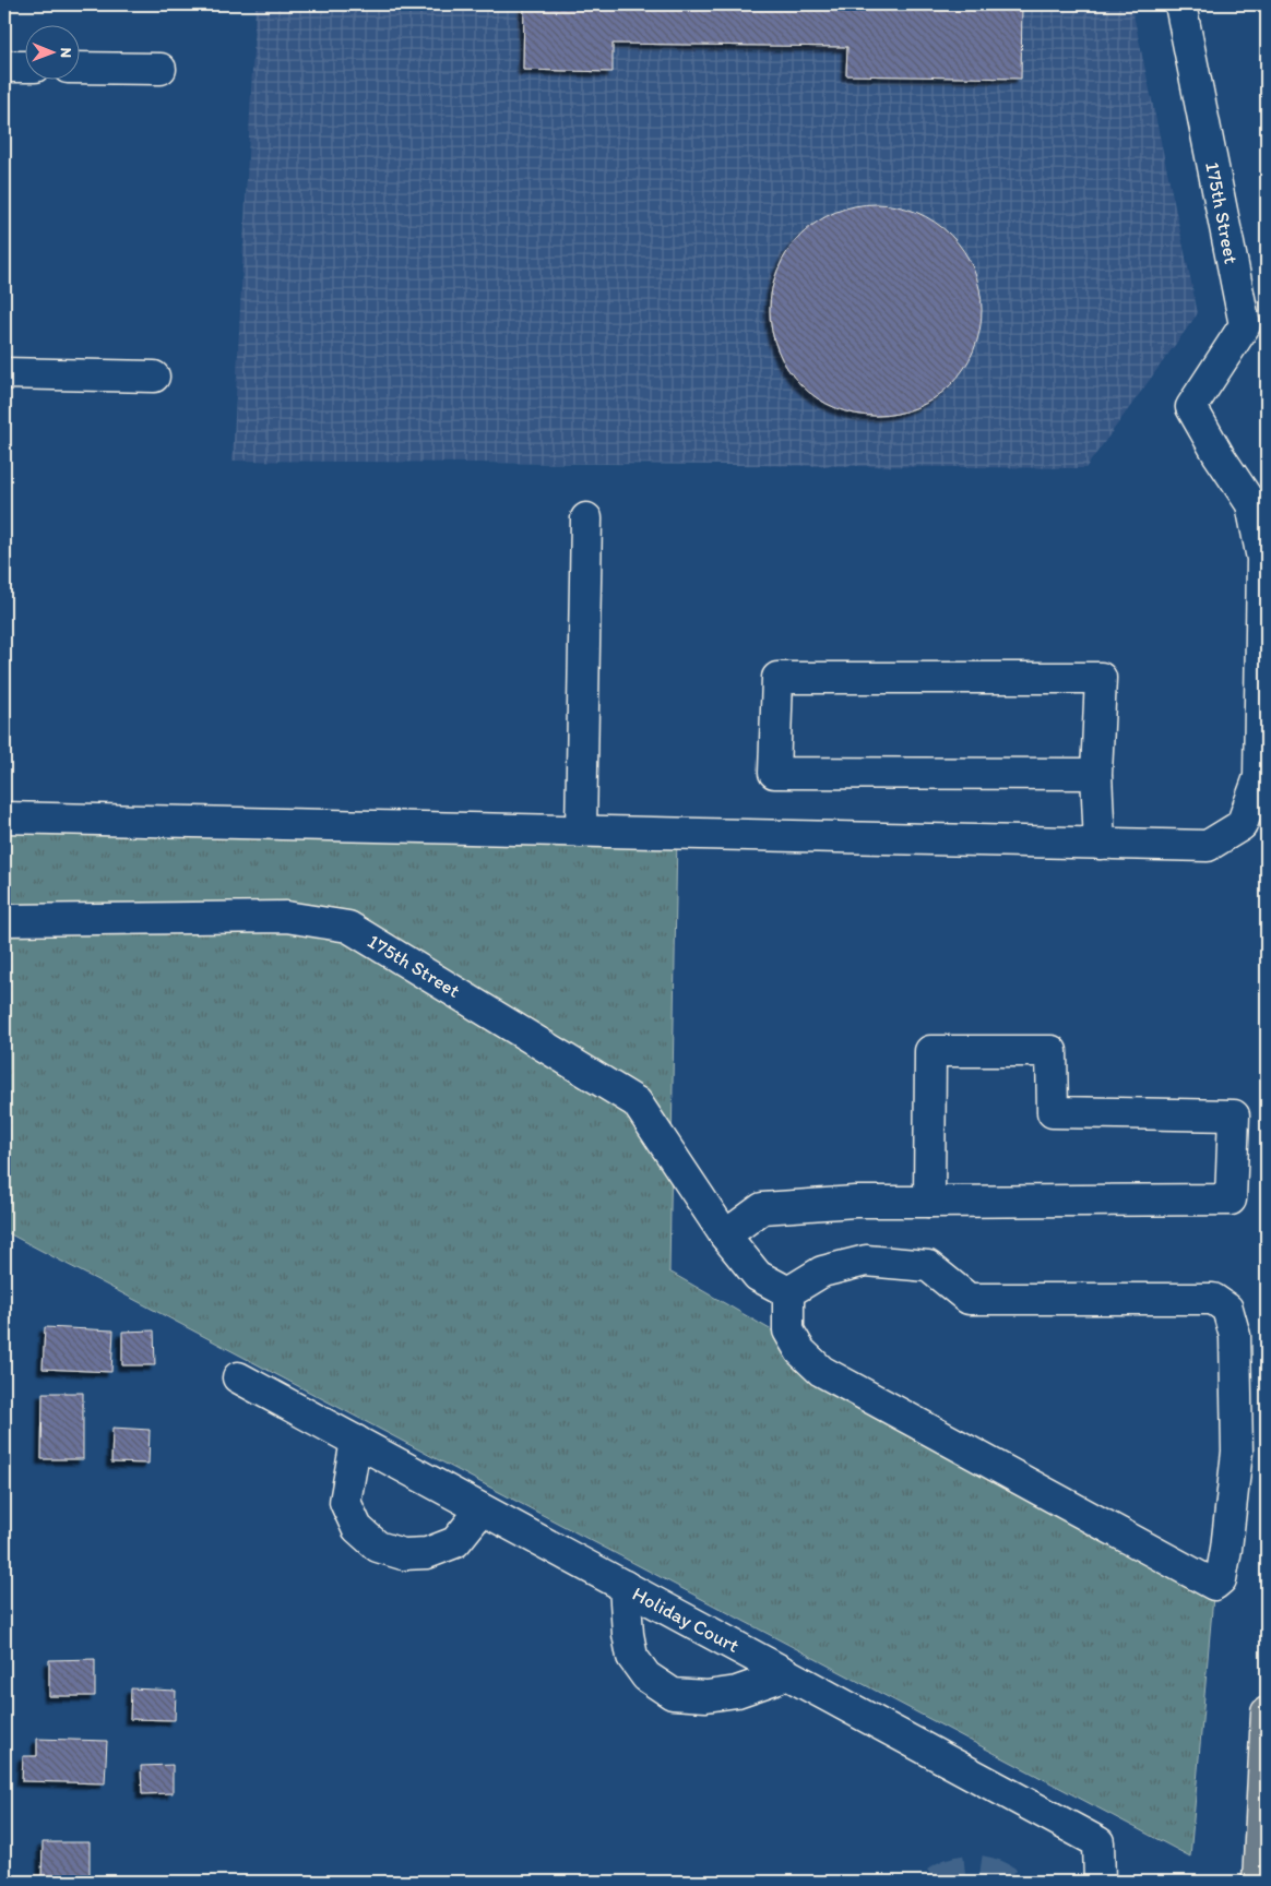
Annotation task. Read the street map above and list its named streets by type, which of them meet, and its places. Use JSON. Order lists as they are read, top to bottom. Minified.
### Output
{"streets":{"street":["175th Street","Holiday Court"]},"north":"right"}
